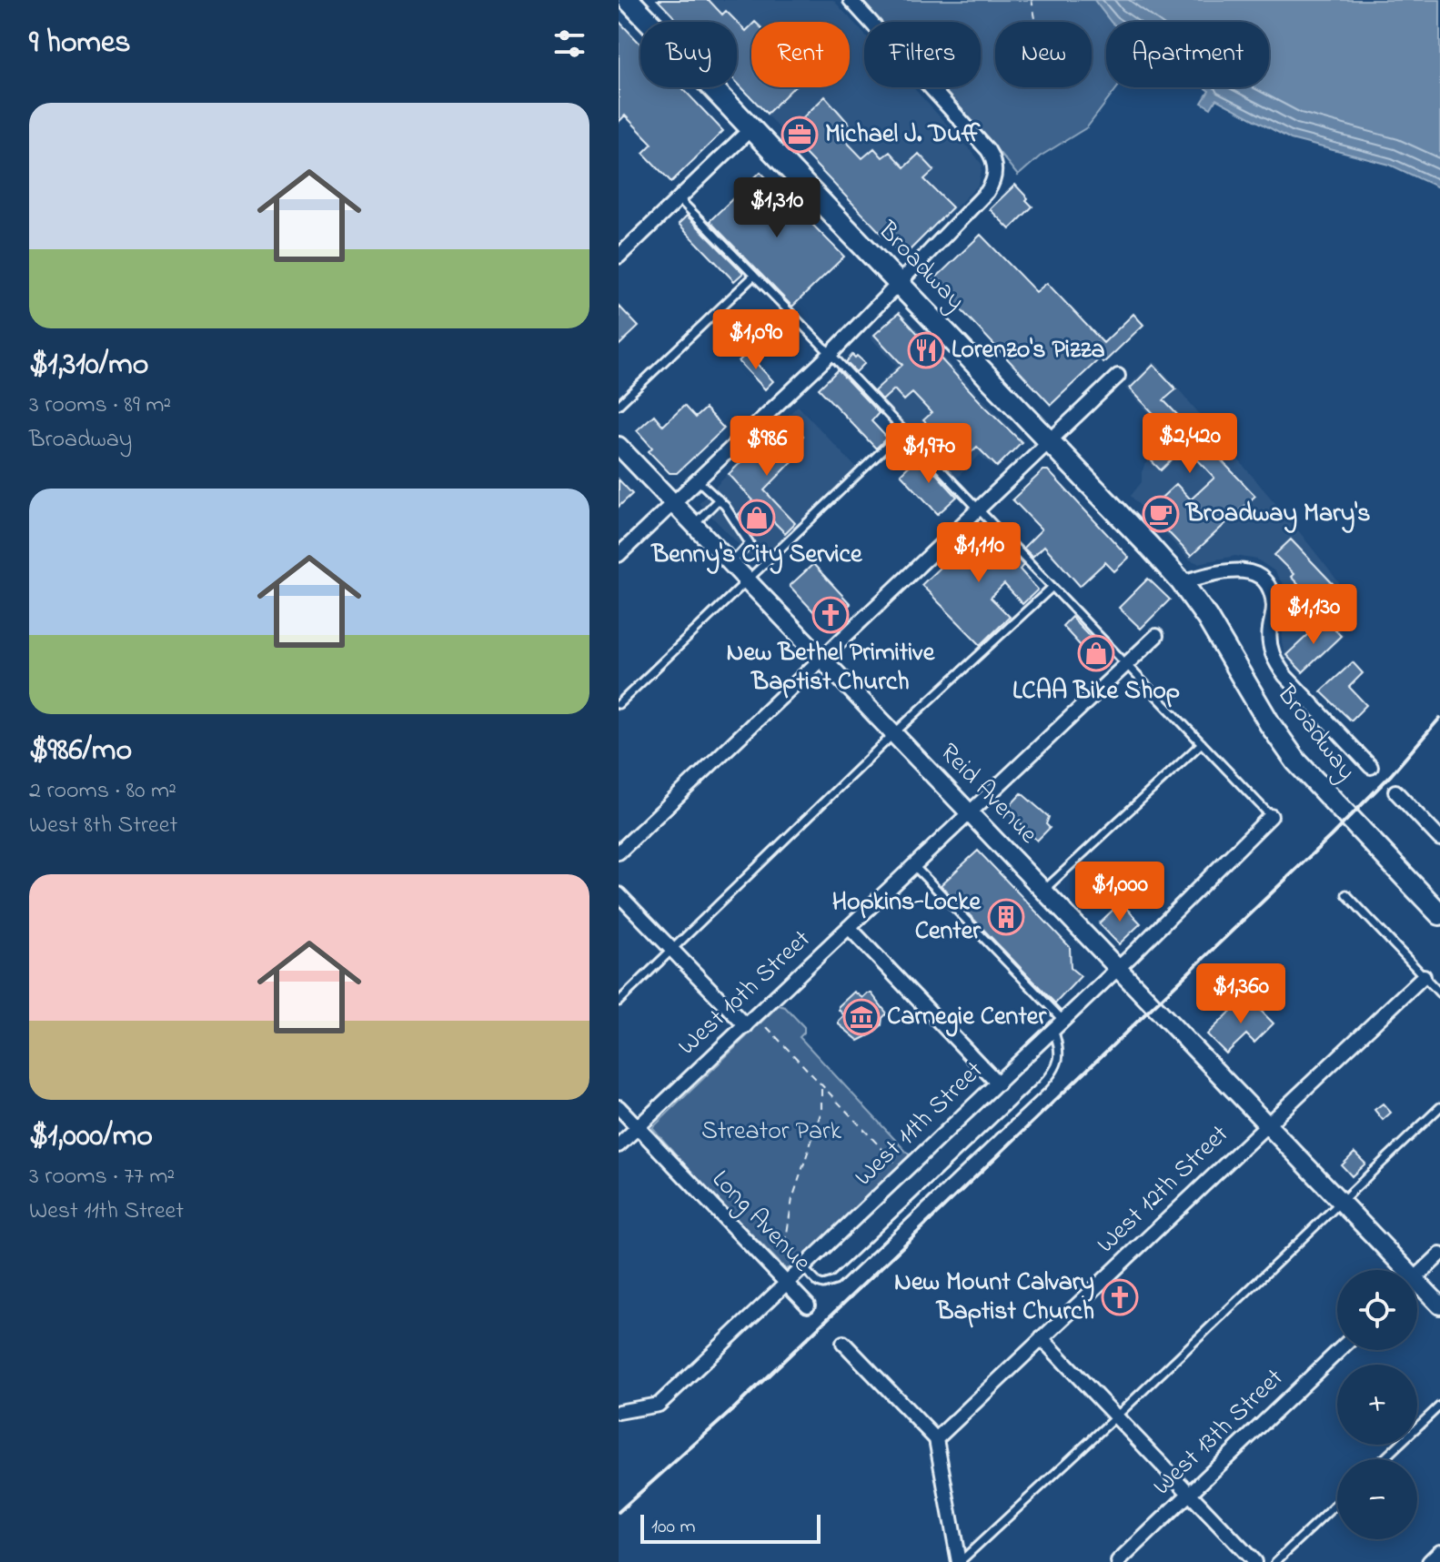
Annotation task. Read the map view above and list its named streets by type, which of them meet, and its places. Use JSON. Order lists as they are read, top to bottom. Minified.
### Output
{"streets":{"main road":["Broadway"],"street":["Reid Avenue","West 10th Street","West 11th Street","West 12th Street","Long Avenue","West 13th Street"]},"crossings":[["Reid Avenue","West 10th Street"],["Reid Avenue","West 11th Street"],["Reid Avenue","West 12th Street"],["West 10th Street","Long Avenue"],["West 11th Street","Long Avenue"]],"parks":["Streator Park"],"places":{"office":["Michael J. Duff"],"restaurant":["Lorenzo's Pizza"],"cafe":["Broadway Mary's"],"shop":["Benny's City Service","LCAA Bike Shop"],"church":["New Bethel Primitive Baptist Church","New Mount Calvary Baptist Church"],"building":["Hopkins-Locke Center"],"museum":["Carnegie Center"]},"scale_bar":"100 m","page":{"heading":"9 homes","chip":["Buy","Rent","Filters","New","Apartment"],"list":[{"name":"$1,310/mo","note":"3 rooms · 89 m² · Broadway"},{"name":"$986/mo","note":"2 rooms · 80 m² · West 8th Street"},{"name":"$1,000/mo","note":"3 rooms · 77 m² · West 11th Street"}],"price":["$1,310","$1,090","$2,420","$986","$1,970","$1,110","$1,130","$1,000","$1,360"],"map_buttons":["+","−"],"scale":"100 m"}}
